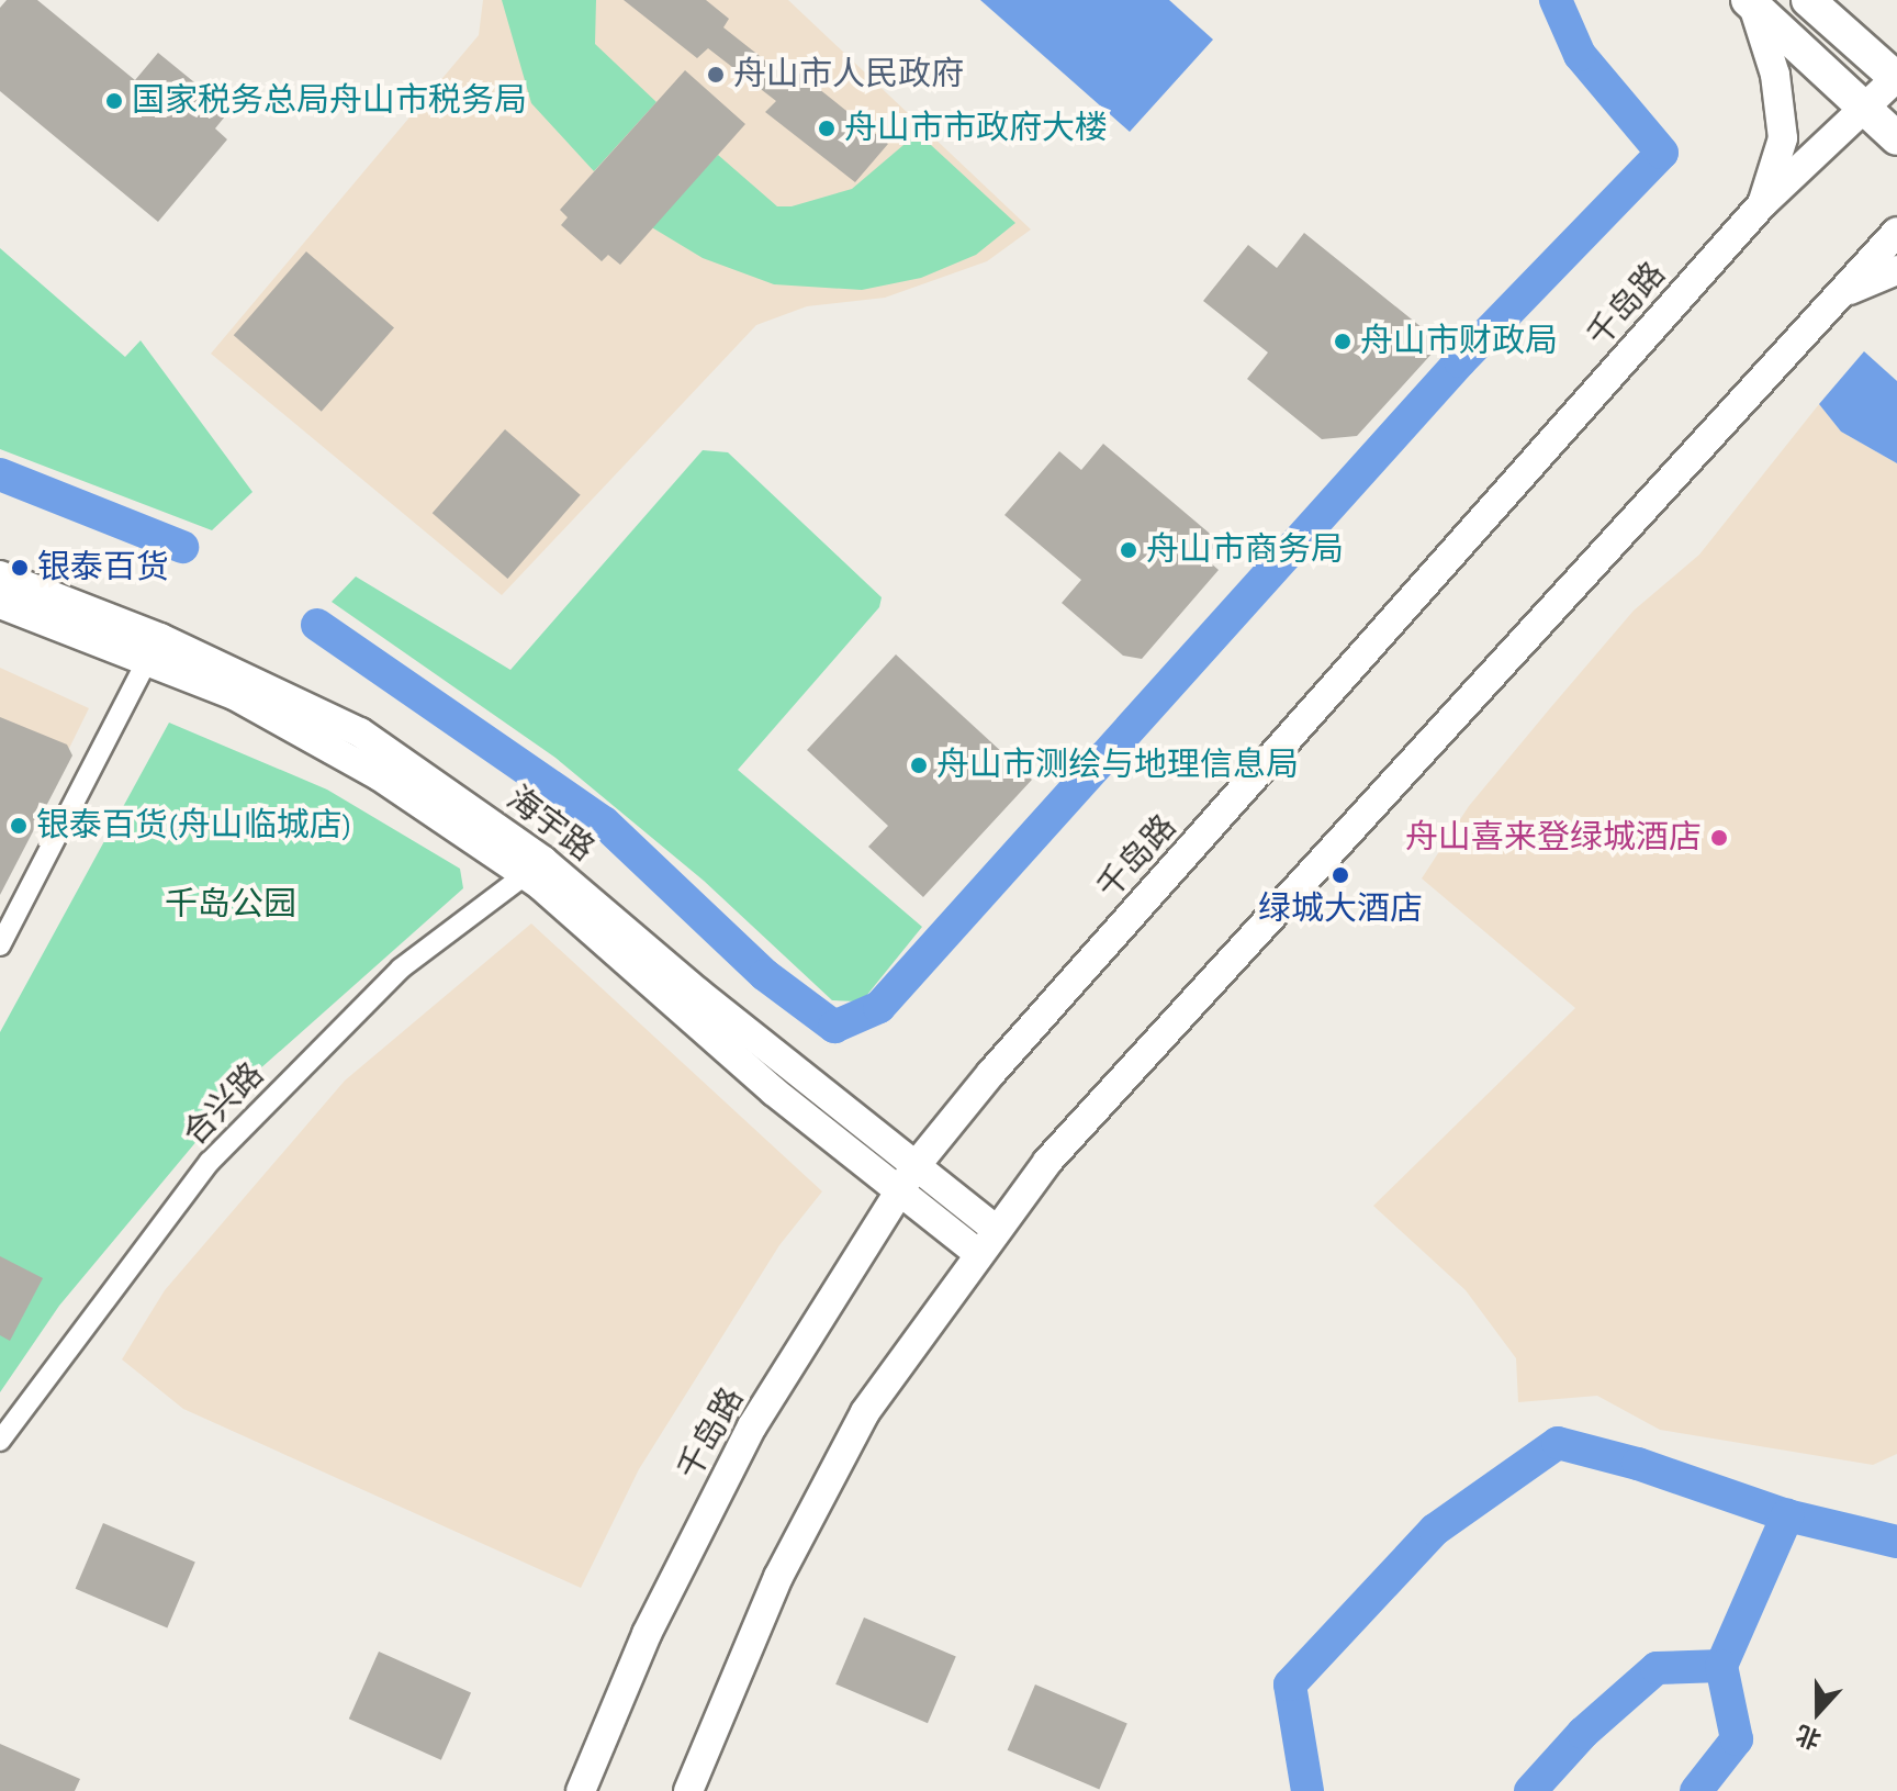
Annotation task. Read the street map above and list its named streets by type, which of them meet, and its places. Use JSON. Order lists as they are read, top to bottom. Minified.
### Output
{"streets":{"street":["千岛路","海宇路","合兴路"]},"crossings":[["千岛路","海宇路"],["海宇路","合兴路"]],"parks":["千岛公园"],"places":["舟山市人民政府","国家税务总局舟山市税务局","舟山市市政府大楼","舟山市财政局","舟山市商务局","银泰百货","舟山市测绘与地理信息局","银泰百货(舟山临城店)","舟山喜来登绿城酒店","绿城大酒店"],"north":"bottom"}
